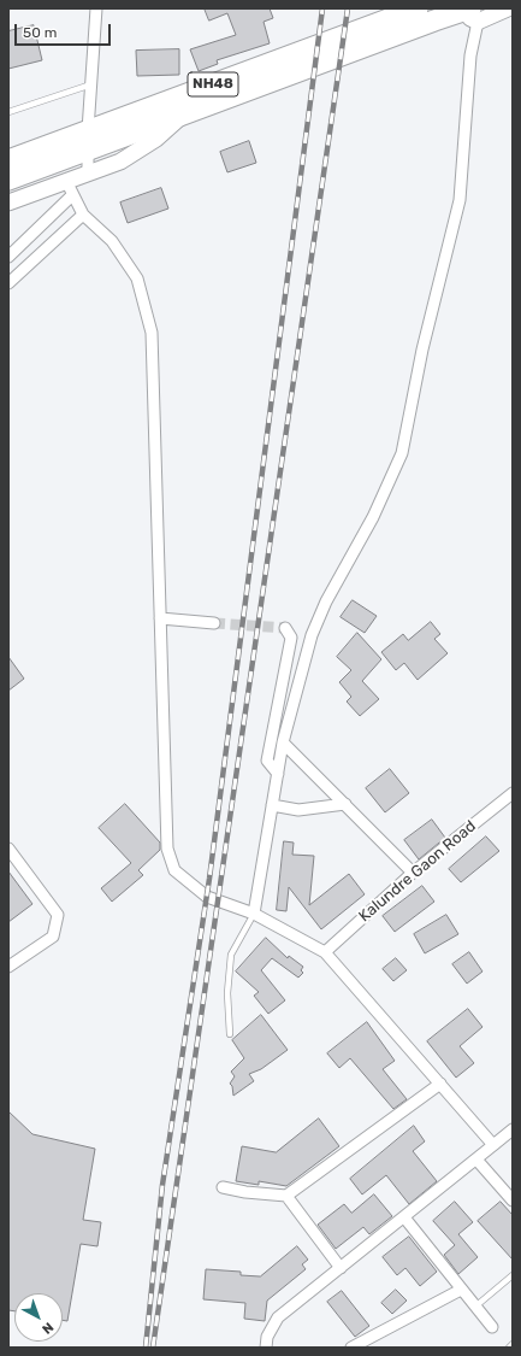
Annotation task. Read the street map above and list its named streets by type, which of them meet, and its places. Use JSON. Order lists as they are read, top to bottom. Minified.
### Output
{"streets":{"highway":["NH48"],"street":["Kalundre Gaon Road"]},"scale_bar":"50 m","north":"bottom right"}
